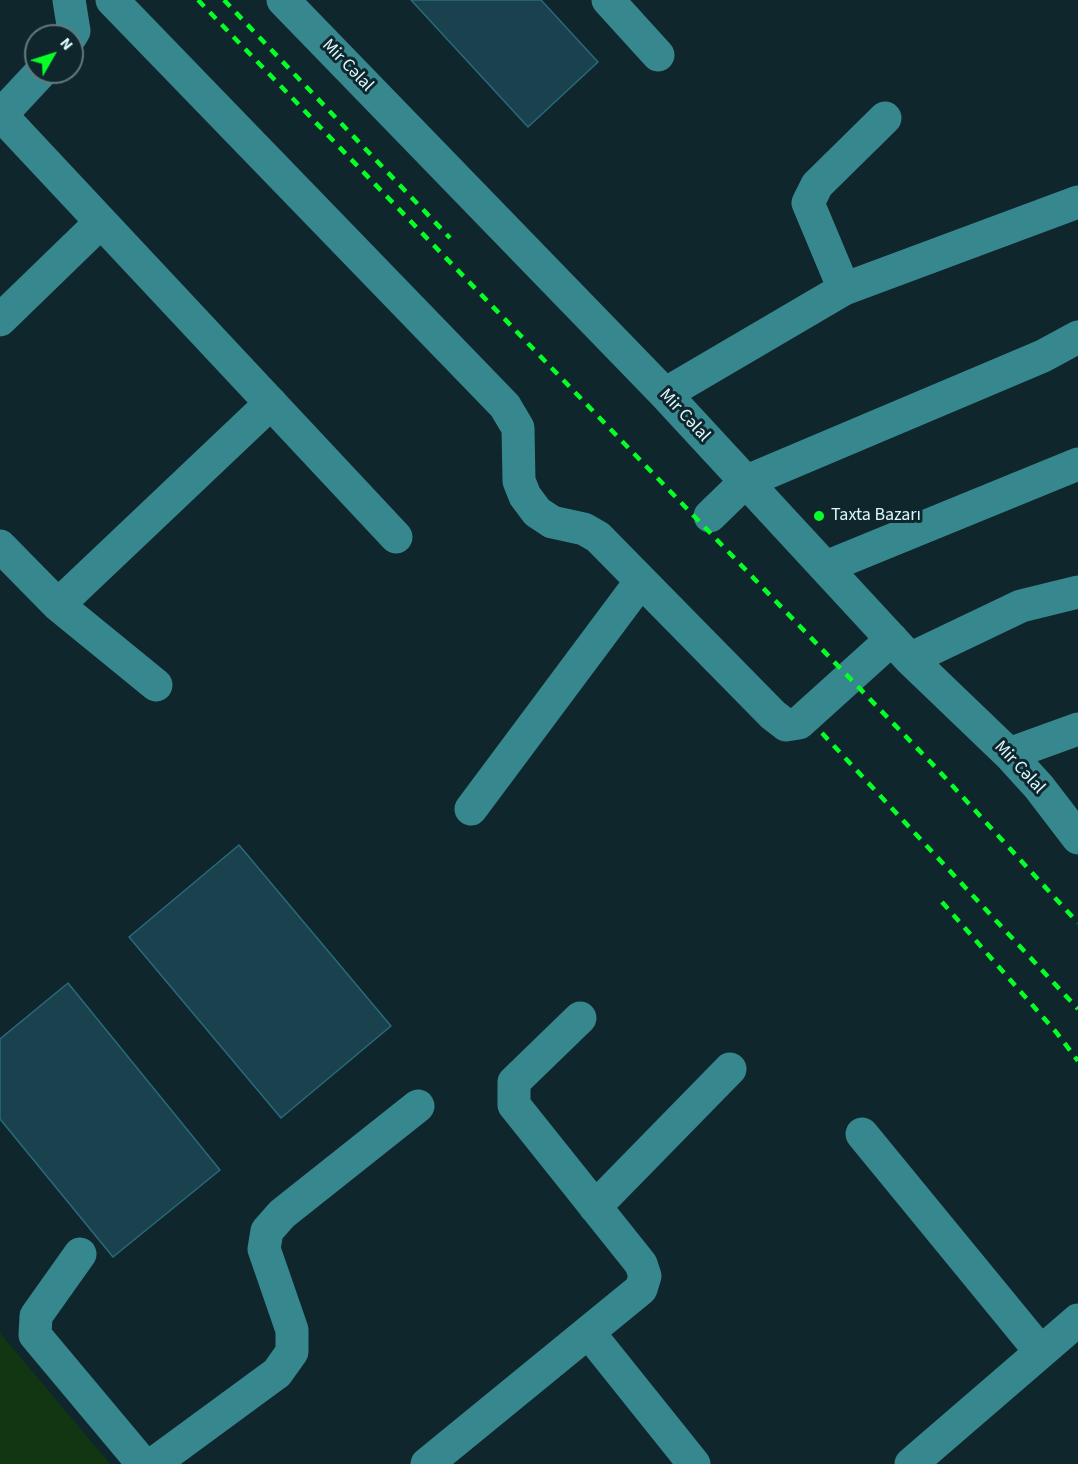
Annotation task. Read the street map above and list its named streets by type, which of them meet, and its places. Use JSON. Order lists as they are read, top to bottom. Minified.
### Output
{"streets":{"street":["Mir Cəlal"]},"places":["Taxta Bazarı"],"north":"top right"}
